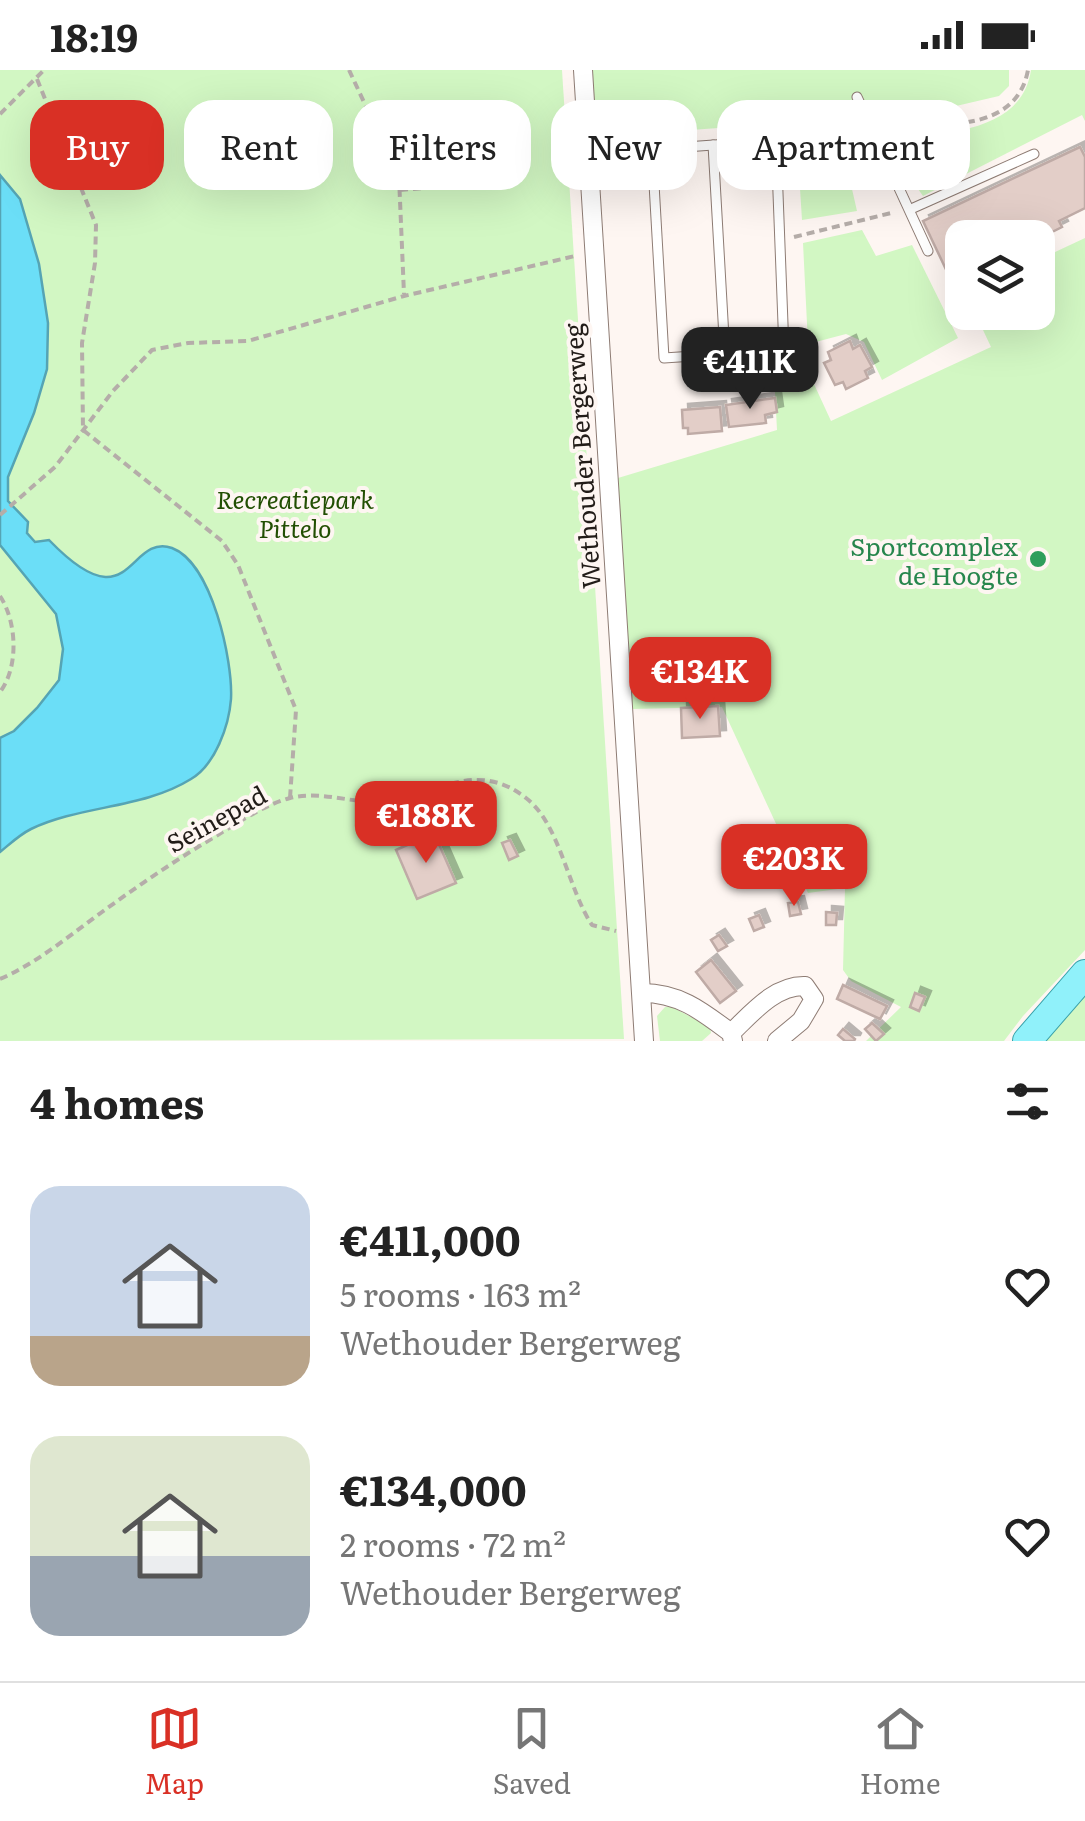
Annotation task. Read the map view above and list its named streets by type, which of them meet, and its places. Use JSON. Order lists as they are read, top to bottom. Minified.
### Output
{"streets":{"street":["Wethouder Bergerweg"],"path":["Seinepad"]},"crossings":[["Wethouder Bergerweg","Seinepad"]],"parks":["Recreatiepark Pittelo"],"places":["Sportcomplex de Hoogte"],"page":{"status":"18:19","chip":["Buy","Rent","Filters","New","Apartment"],"price":["€411K","€134K","€188K","€203K"],"heading":"4 homes","list":[{"name":"€411,000","note":"5 rooms · 163 m² · Wethouder Bergerweg"},{"name":"€134,000","note":"2 rooms · 72 m² · Wethouder Bergerweg"}],"tabs":["Map","Saved","Home"]}}
